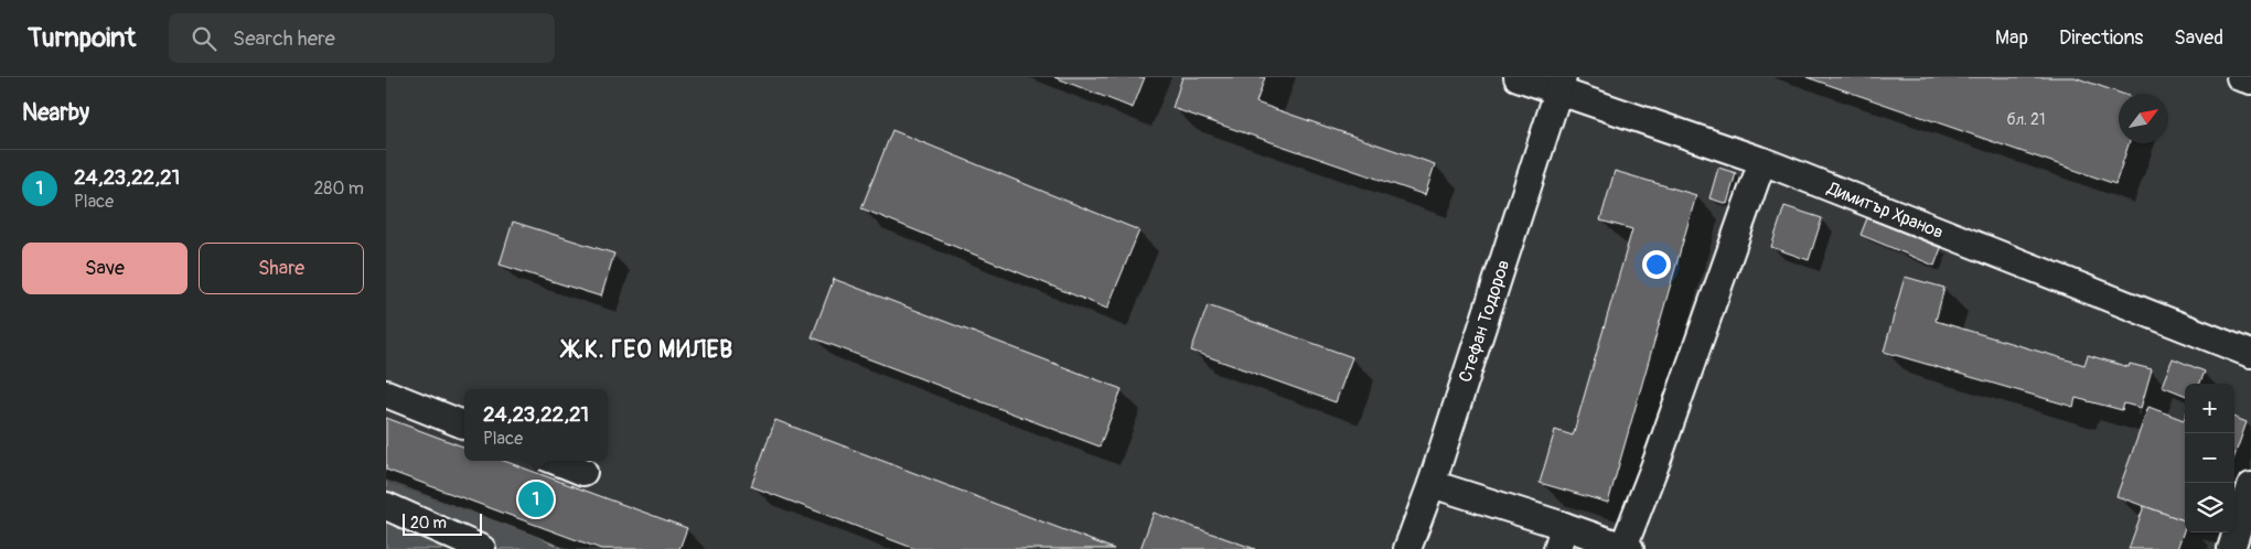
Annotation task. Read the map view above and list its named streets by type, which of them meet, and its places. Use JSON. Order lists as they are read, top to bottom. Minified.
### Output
{"streets":{"street":["Димитър Хранов","Стефан Тодоров"]},"crossings":[["Димитър Хранов","Стефан Тодоров"]],"districts":["Ж.К. ГЕО МИЛЕВ"],"house_numbers":["бл. 21"],"scale_bar":"20 m","north":"top right","page":{"header":"Turnpoint","search":"Search here","nav":["Map","Directions","Saved"],"heading":"Nearby","list":[{"mark":"1","name":"24,23,22,21","note":"Place","value":"280 m"}],"buttons":["Save","Share"],"map_buttons":["+","−"],"popup":["24,23,22,21","Place"],"pins":"1","scale":"20 m"}}
